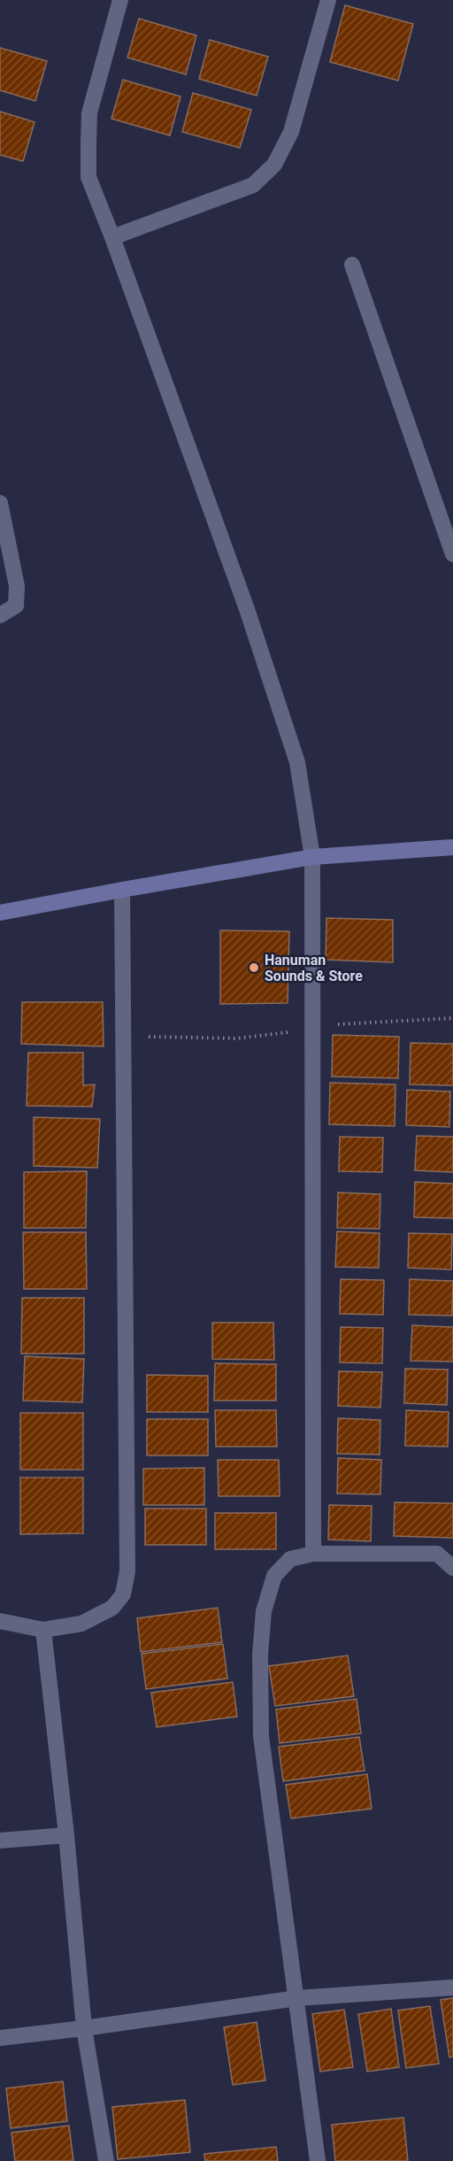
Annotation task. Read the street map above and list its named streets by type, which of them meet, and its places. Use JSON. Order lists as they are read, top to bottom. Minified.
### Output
{"places":["Hanuman Sounds & Store"]}
